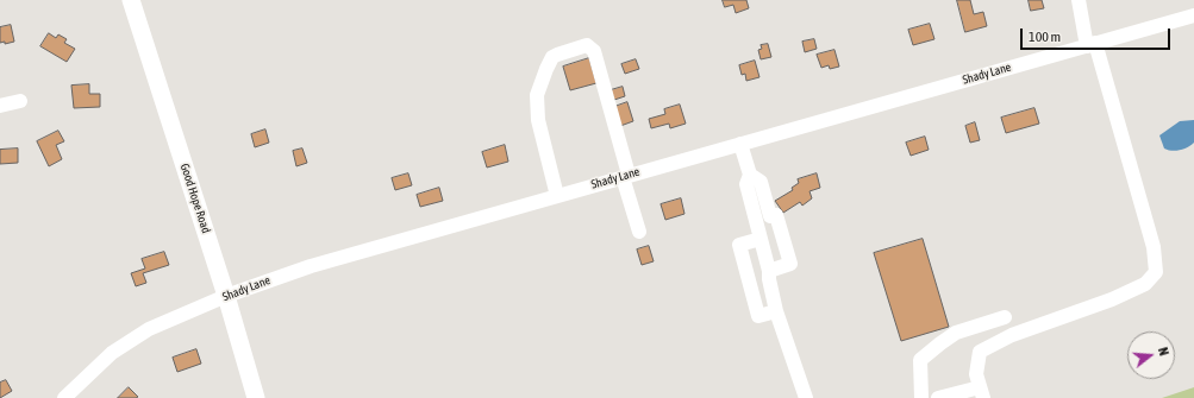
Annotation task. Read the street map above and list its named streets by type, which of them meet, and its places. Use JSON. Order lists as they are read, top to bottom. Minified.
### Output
{"streets":{"main road":["Good Hope Road"],"street":["Shady Lane"]},"crossings":[["Shady Lane","Good Hope Road"]],"scale_bar":"100 m","north":"right"}
